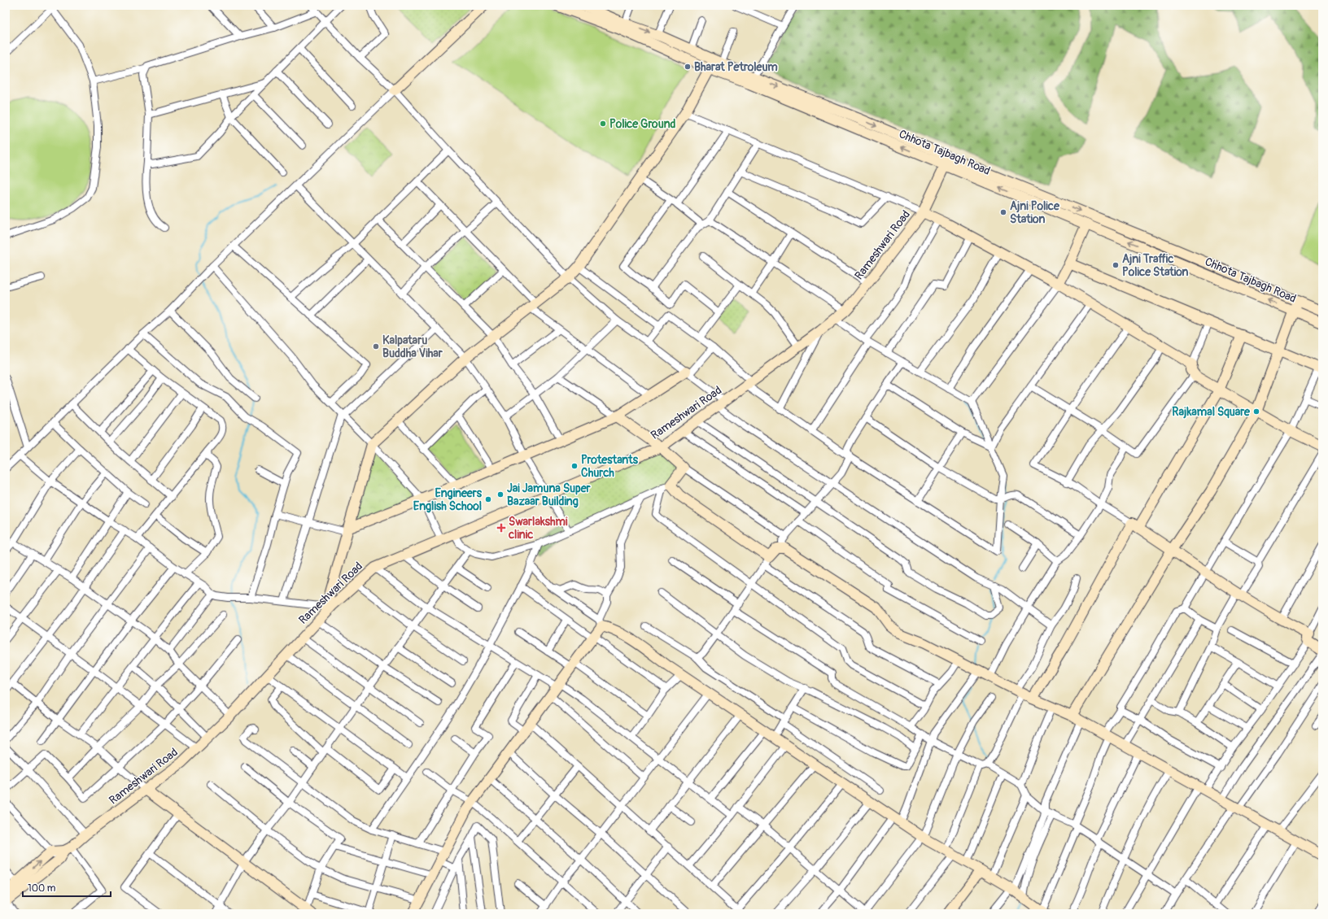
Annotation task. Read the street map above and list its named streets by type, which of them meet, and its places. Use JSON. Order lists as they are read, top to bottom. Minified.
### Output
{"streets":{"street":["Chhota Tajbagh Road","Rameshwari Road"]},"crossings":[["Chhota Tajbagh Road","Rameshwari Road"]],"places":{"other":["Bharat Petroleum","Police Ground","Ajni Police Station","Ajni Traffic Police Station","Kalpataru Buddha Vihar","Rajkamal Square","Protestants Church","Jai Jamuna Super Bazaar Building","Engineers English School"],"health":["Swarlakshmi clinic"]},"scale_bar":"100 m"}
